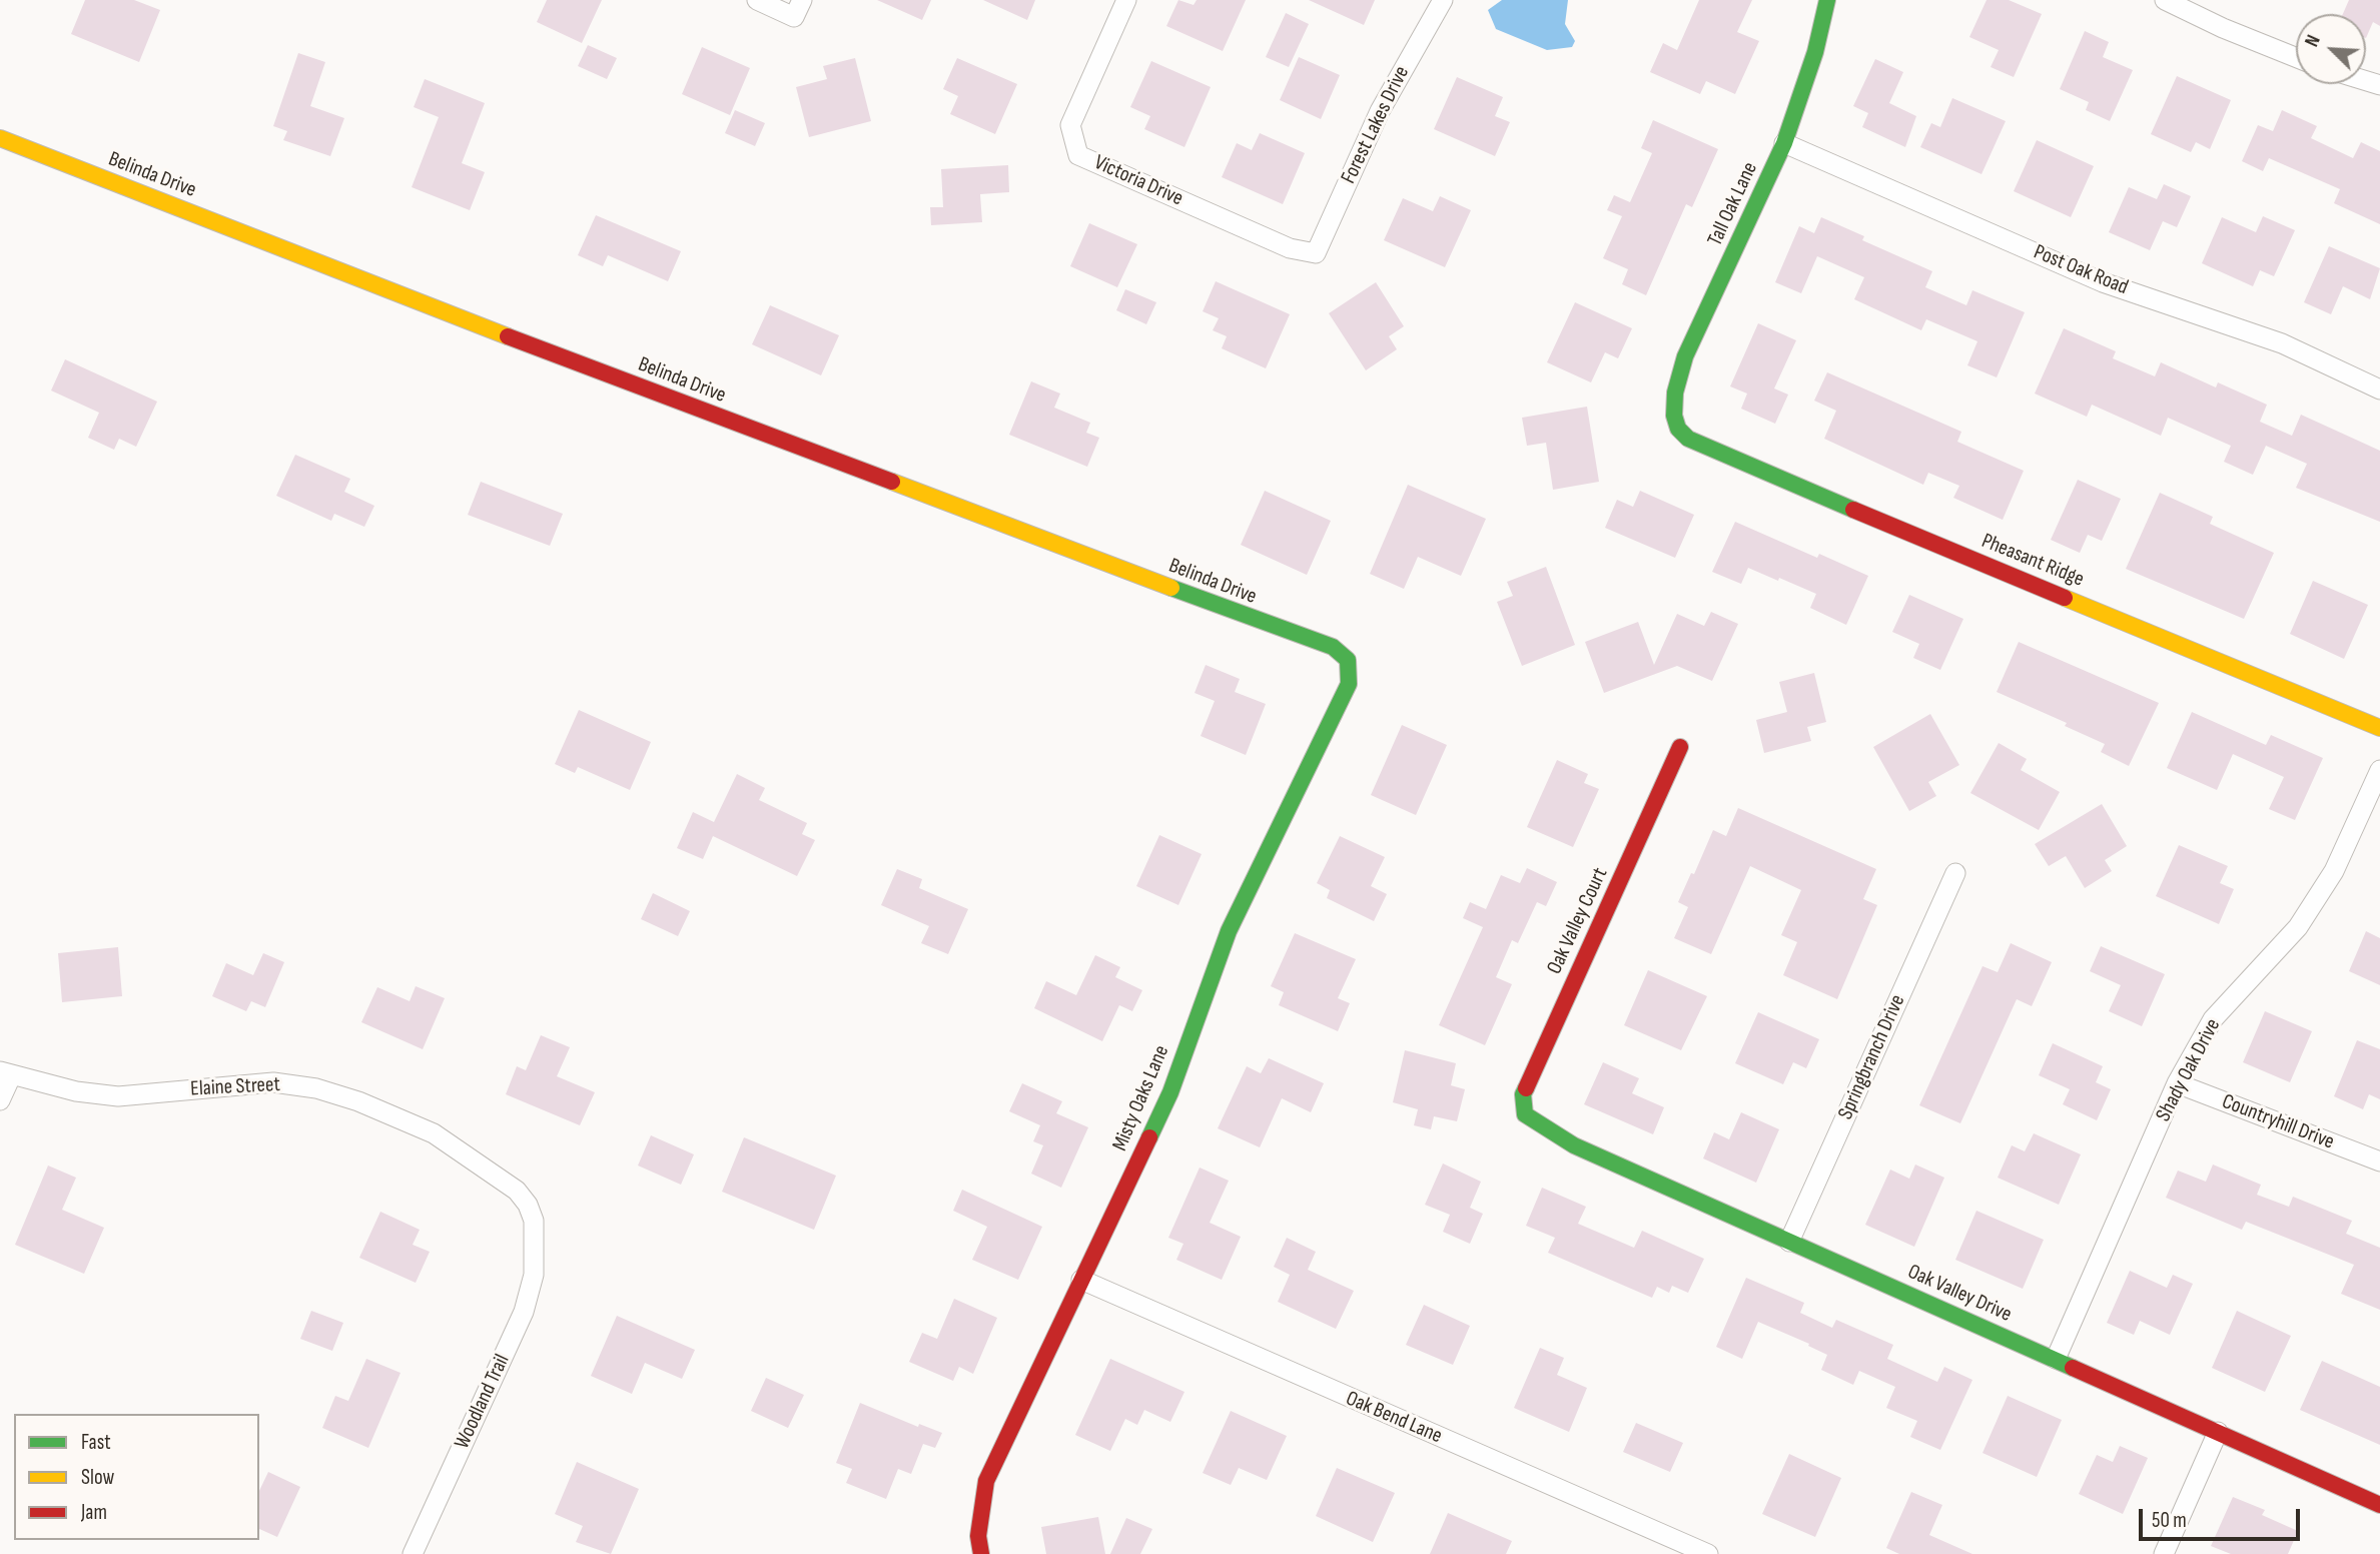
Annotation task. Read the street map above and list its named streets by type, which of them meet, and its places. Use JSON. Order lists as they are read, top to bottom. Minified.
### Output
{"streets":{"street":["Forest Lakes Drive","Belinda Drive","Victoria Drive","Tall Oak Lane","Post Oak Road","Pheasant Ridge","Oak Valley Court","Springbranch Drive","Shady Oak Drive","Elaine Street","Misty Oaks Lane","Countryhill Drive","Oak Valley Drive","Woodland Trail","Oak Bend Lane"]},"crossings":[["Forest Lakes Drive","Victoria Drive"],["Belinda Drive","Misty Oaks Lane"],["Tall Oak Lane","Post Oak Road"],["Tall Oak Lane","Pheasant Ridge"],["Oak Valley Court","Oak Valley Drive"],["Springbranch Drive","Oak Valley Drive"],["Shady Oak Drive","Countryhill Drive"],["Shady Oak Drive","Oak Valley Drive"],["Elaine Street","Woodland Trail"],["Misty Oaks Lane","Oak Bend Lane"]],"legend":["Fast","Slow","Jam"],"scale_bar":"50 m","north":"top left"}
